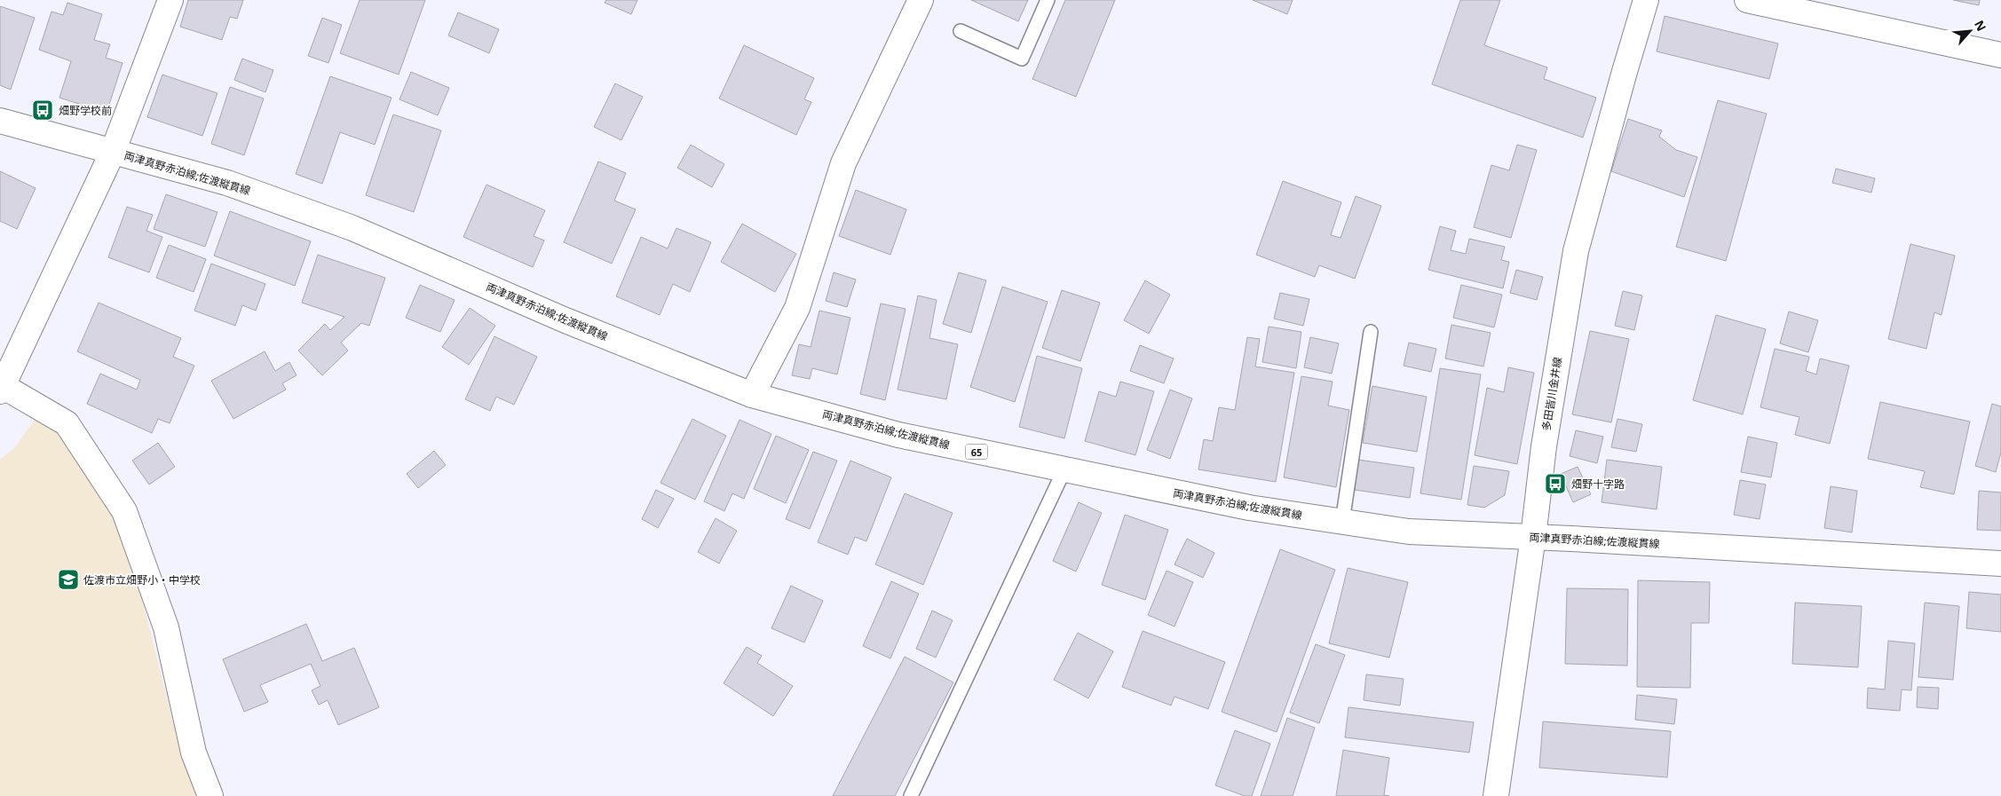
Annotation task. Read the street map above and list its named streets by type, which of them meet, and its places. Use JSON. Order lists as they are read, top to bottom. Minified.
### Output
{"streets":{"main road":["両津真野赤泊線;佐渡縦貫線","多田皆川金井線","65"]},"crossings":[["両津真野赤泊線;佐渡縦貫線","多田皆川金井線"]],"places":{"bus stop":["畑野学校前","畑野十字路"],"school or university":["佐渡市立畑野小・中学校"]},"north":"top right"}
